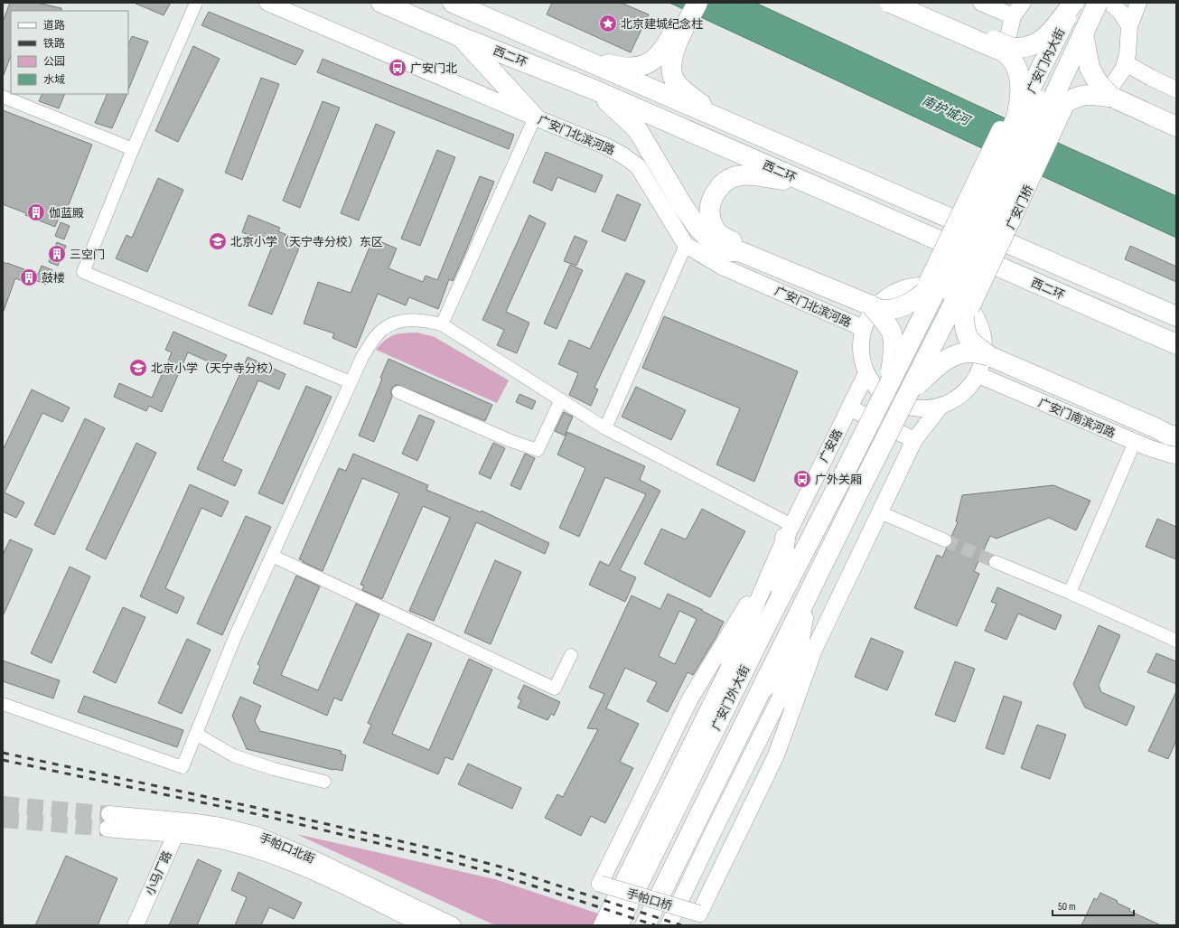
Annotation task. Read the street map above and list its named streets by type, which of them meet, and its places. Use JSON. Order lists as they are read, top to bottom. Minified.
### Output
{"streets":{"main road":["西二环","广安门内大街","广安门桥","广安门外大街"],"street":["广安门北滨河路","广安门南滨河路","广安路","手帕口北街","小马厂路","手帕口桥"]},"crossings":[["广安门内大街","广安门桥"],["广安门桥","广安门外大街"],["广安路","广安门外大街"],["广安路","手帕口桥"],["广安门外大街","手帕口桥"],["手帕口北街","小马厂路"]],"water":["南护城河"],"places":{"place":["北京建城纪念柱"],"bus stop":["广安门北","广外关厢"],"building":["伽蓝殿","三空门","鼓楼"],"school or university":["北京小学（天宁寺分校）东区","北京小学（天宁寺分校）"]},"legend":["道路","铁路","公园","水域"],"scale_bar":"50 m"}
